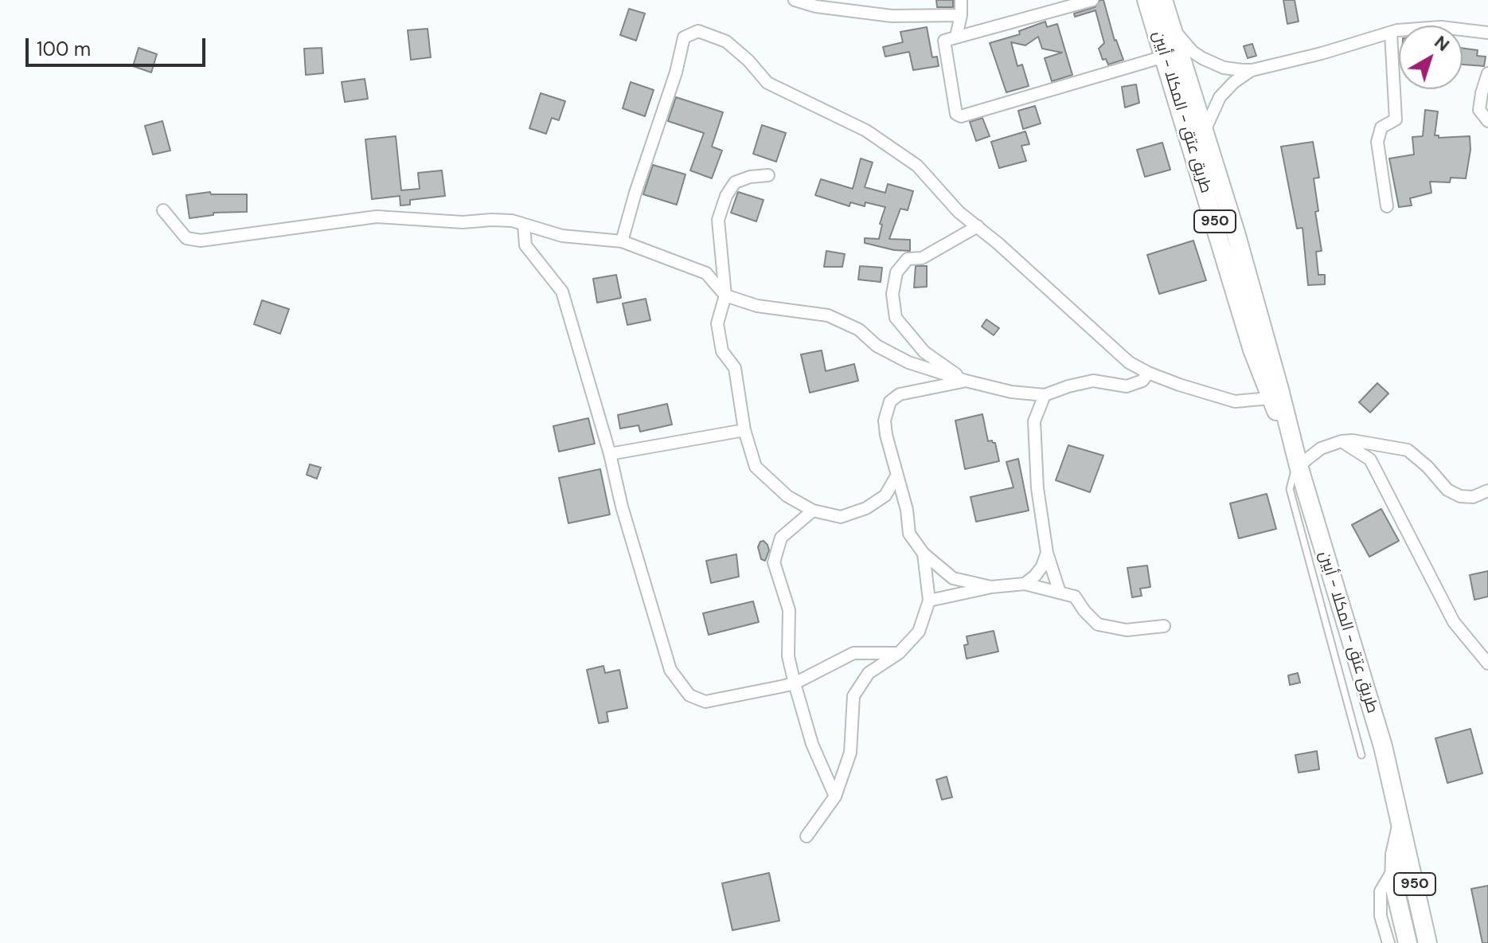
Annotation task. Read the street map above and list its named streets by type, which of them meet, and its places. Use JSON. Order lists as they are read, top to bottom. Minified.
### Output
{"streets":{"main road":["طريق عتق - المكلا - أبين","950"]},"scale_bar":"100 m","north":"top right"}
